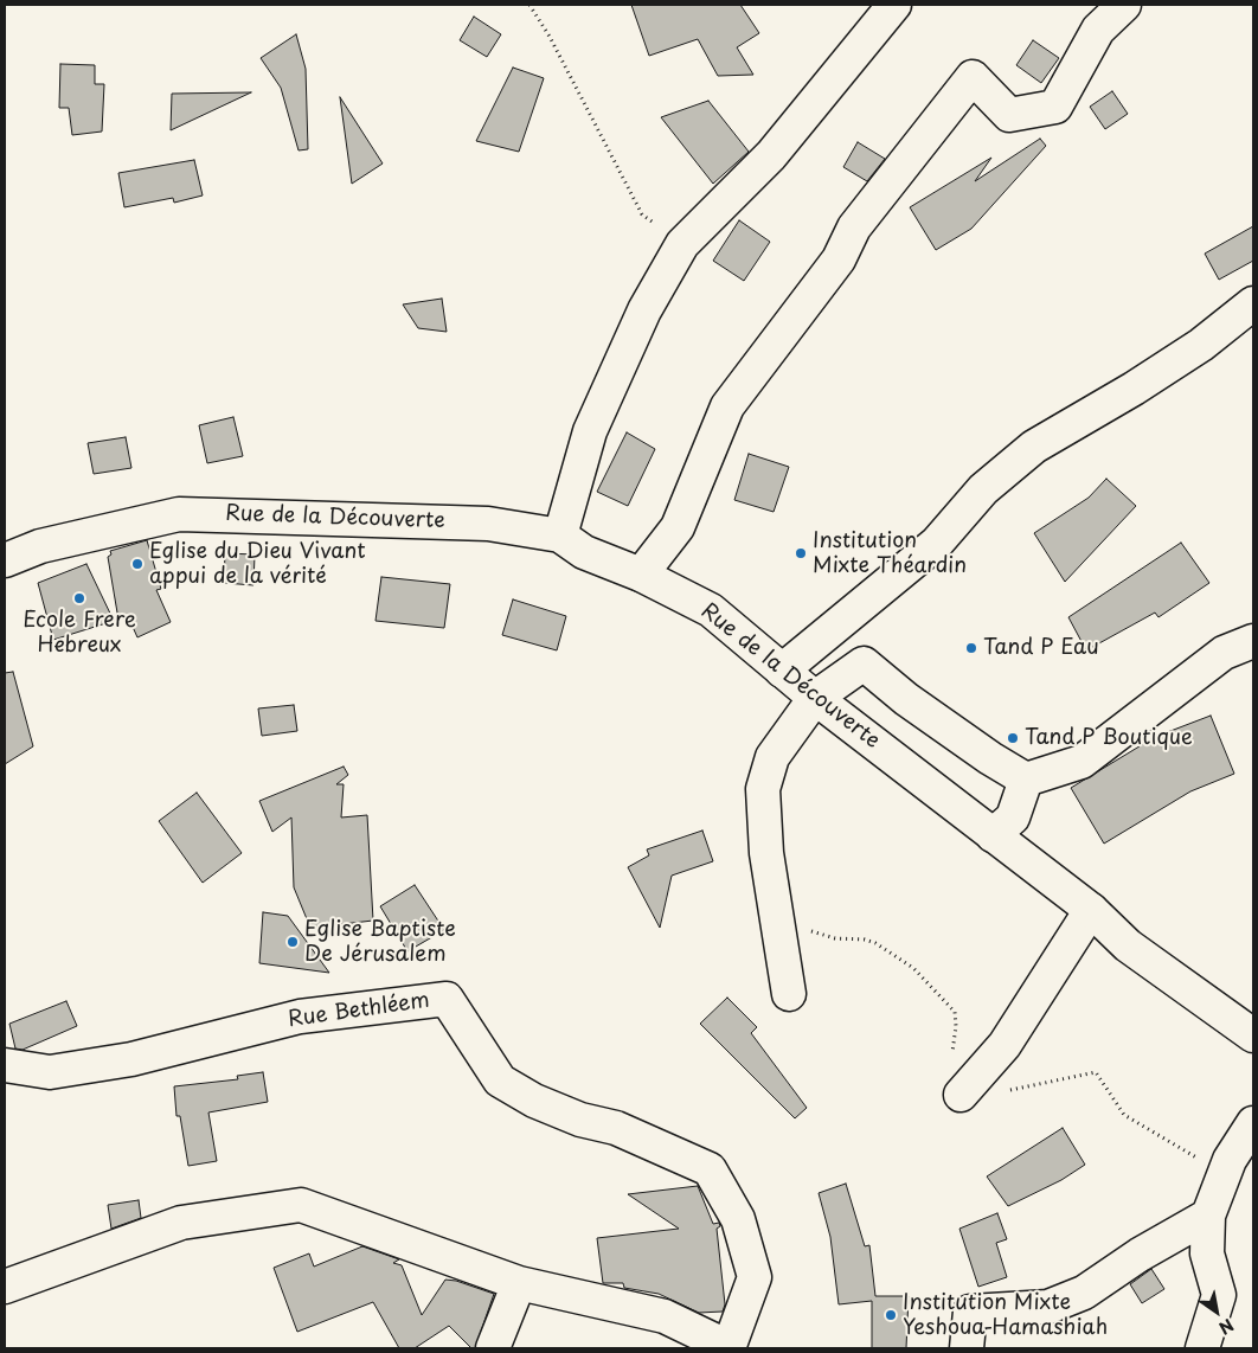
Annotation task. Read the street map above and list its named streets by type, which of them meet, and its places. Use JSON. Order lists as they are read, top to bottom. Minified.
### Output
{"streets":{"street":["Rue de la Découverte","Rue Bethléem"]},"places":["Institution Mixte Théardin","Eglise du Dieu Vivant appui de la vérité","Ecole Frere Hebreux","Tand P Eau","Tand P Boutique","Eglise Baptiste De Jérusalem","Institution Mixte Yeshoua Hamashiah"],"north":"bottom right"}
